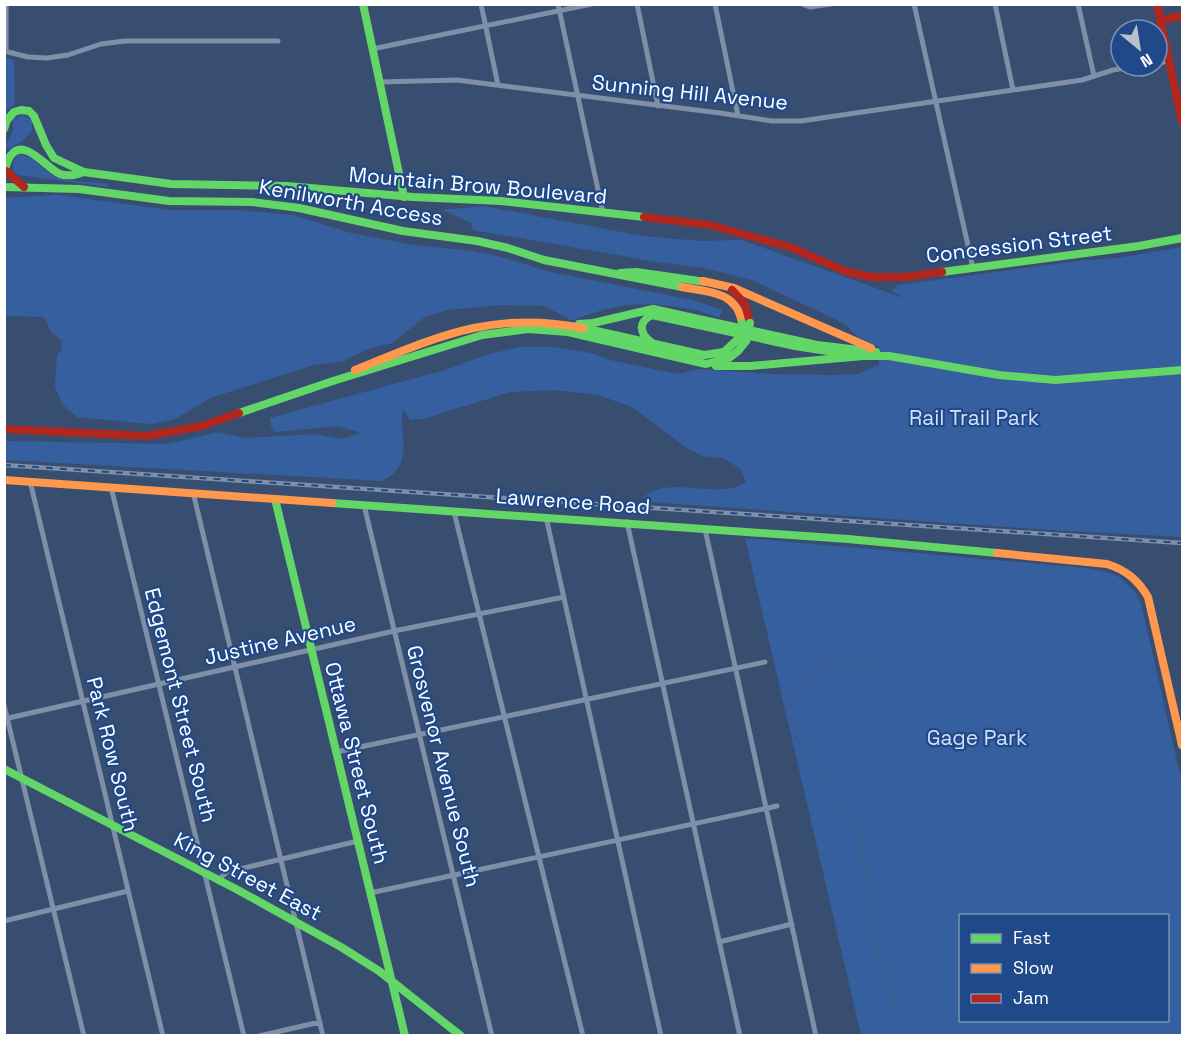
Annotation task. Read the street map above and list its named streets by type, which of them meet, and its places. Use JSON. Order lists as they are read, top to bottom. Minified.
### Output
{"streets":{"main road":["Mountain Brow Boulevard","Kenilworth Access","Concession Street","Lawrence Road","Ottawa Street South","King Street East"],"street":["Sunning Hill Avenue","Justine Avenue","Edgemont Street South","Park Row South","Grosvenor Avenue South"]},"crossings":[["Mountain Brow Boulevard","Concession Street"],["Lawrence Road","Edgemont Street South"],["Lawrence Road","Park Row South"],["Lawrence Road","Ottawa Street South"],["Lawrence Road","Grosvenor Avenue South"],["Justine Avenue","Edgemont Street South"],["Justine Avenue","Park Row South"],["Justine Avenue","Ottawa Street South"],["Justine Avenue","Grosvenor Avenue South"],["Edgemont Street South","King Street East"],["Park Row South","King Street East"],["Ottawa Street South","King Street East"]],"parks":["Rail Trail Park","Gage Park"],"legend":["Fast","Slow","Jam"],"north":"bottom right"}
